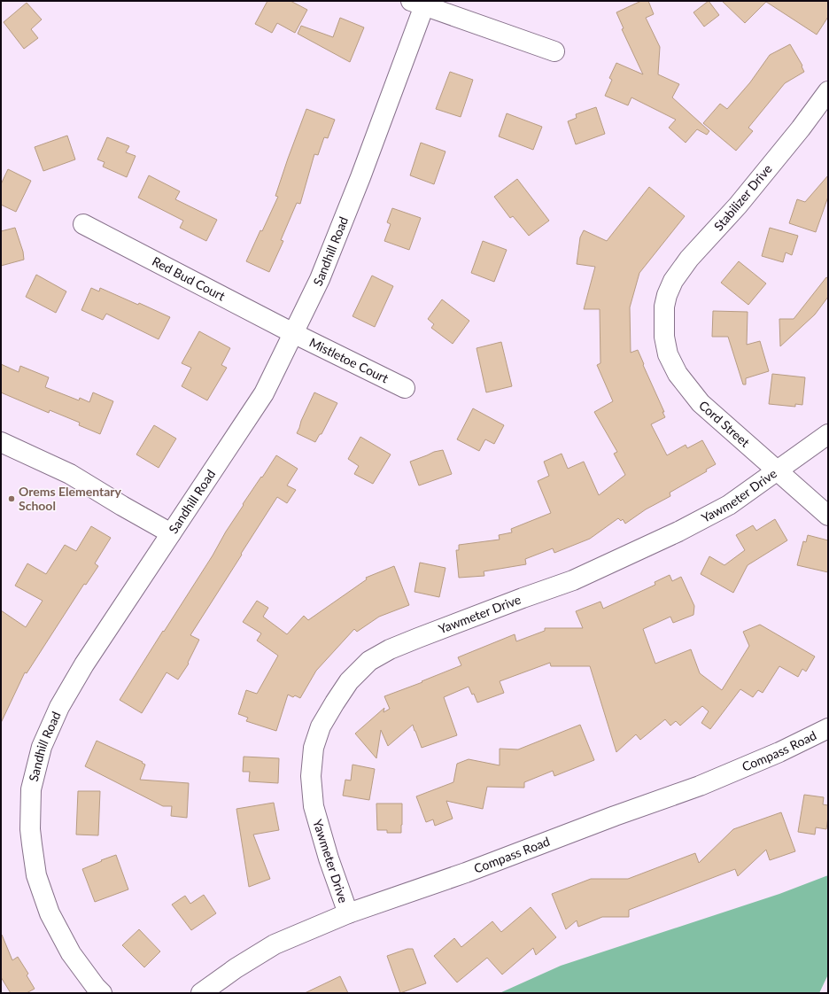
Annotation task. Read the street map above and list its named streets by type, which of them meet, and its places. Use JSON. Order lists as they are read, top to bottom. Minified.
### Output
{"streets":{"street":["Stabilizer Drive","Sandhill Road","Red Bud Court","Mistletoe Court","Cord Street","Yawmeter Drive","Compass Road"]},"crossings":[["Stabilizer Drive","Cord Street"],["Sandhill Road","Red Bud Court"],["Sandhill Road","Mistletoe Court"],["Red Bud Court","Mistletoe Court"],["Cord Street","Yawmeter Drive"],["Yawmeter Drive","Compass Road"]],"places":["Orems Elementary School"]}
